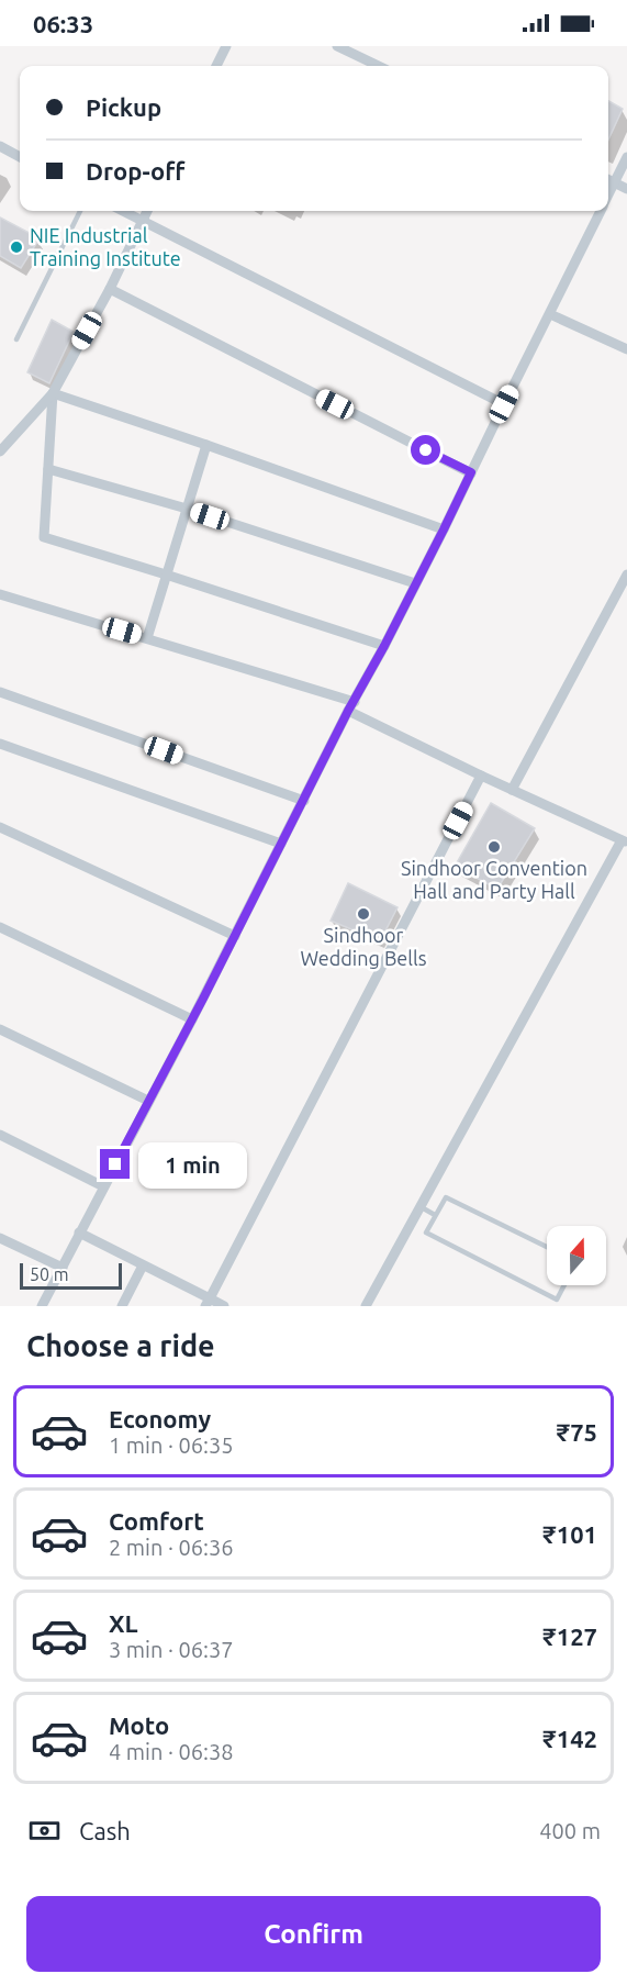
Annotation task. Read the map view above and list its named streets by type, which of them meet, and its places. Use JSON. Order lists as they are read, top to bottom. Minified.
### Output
{"places":["NIE Industrial Training Institute","Sindhoor Convention Hall and Party Hall","Sindhoor Wedding Bells"],"scale_bar":"50 m","north":"top","page":{"status":"06:33","banner":["Pickup","Drop-off"],"bubble":"1 min","scale":"50 m","heading":"Choose a ride","list":[{"name":"Economy","note":"1 min · 06:35","value":"₹75"},{"name":"Comfort","note":"2 min · 06:36","value":"₹101"},{"name":"XL","note":"3 min · 06:37","value":"₹127"},{"name":"Moto","note":"4 min · 06:38","value":"₹142"}],"pay":["Cash","400 m"],"buttons":"Confirm"}}
